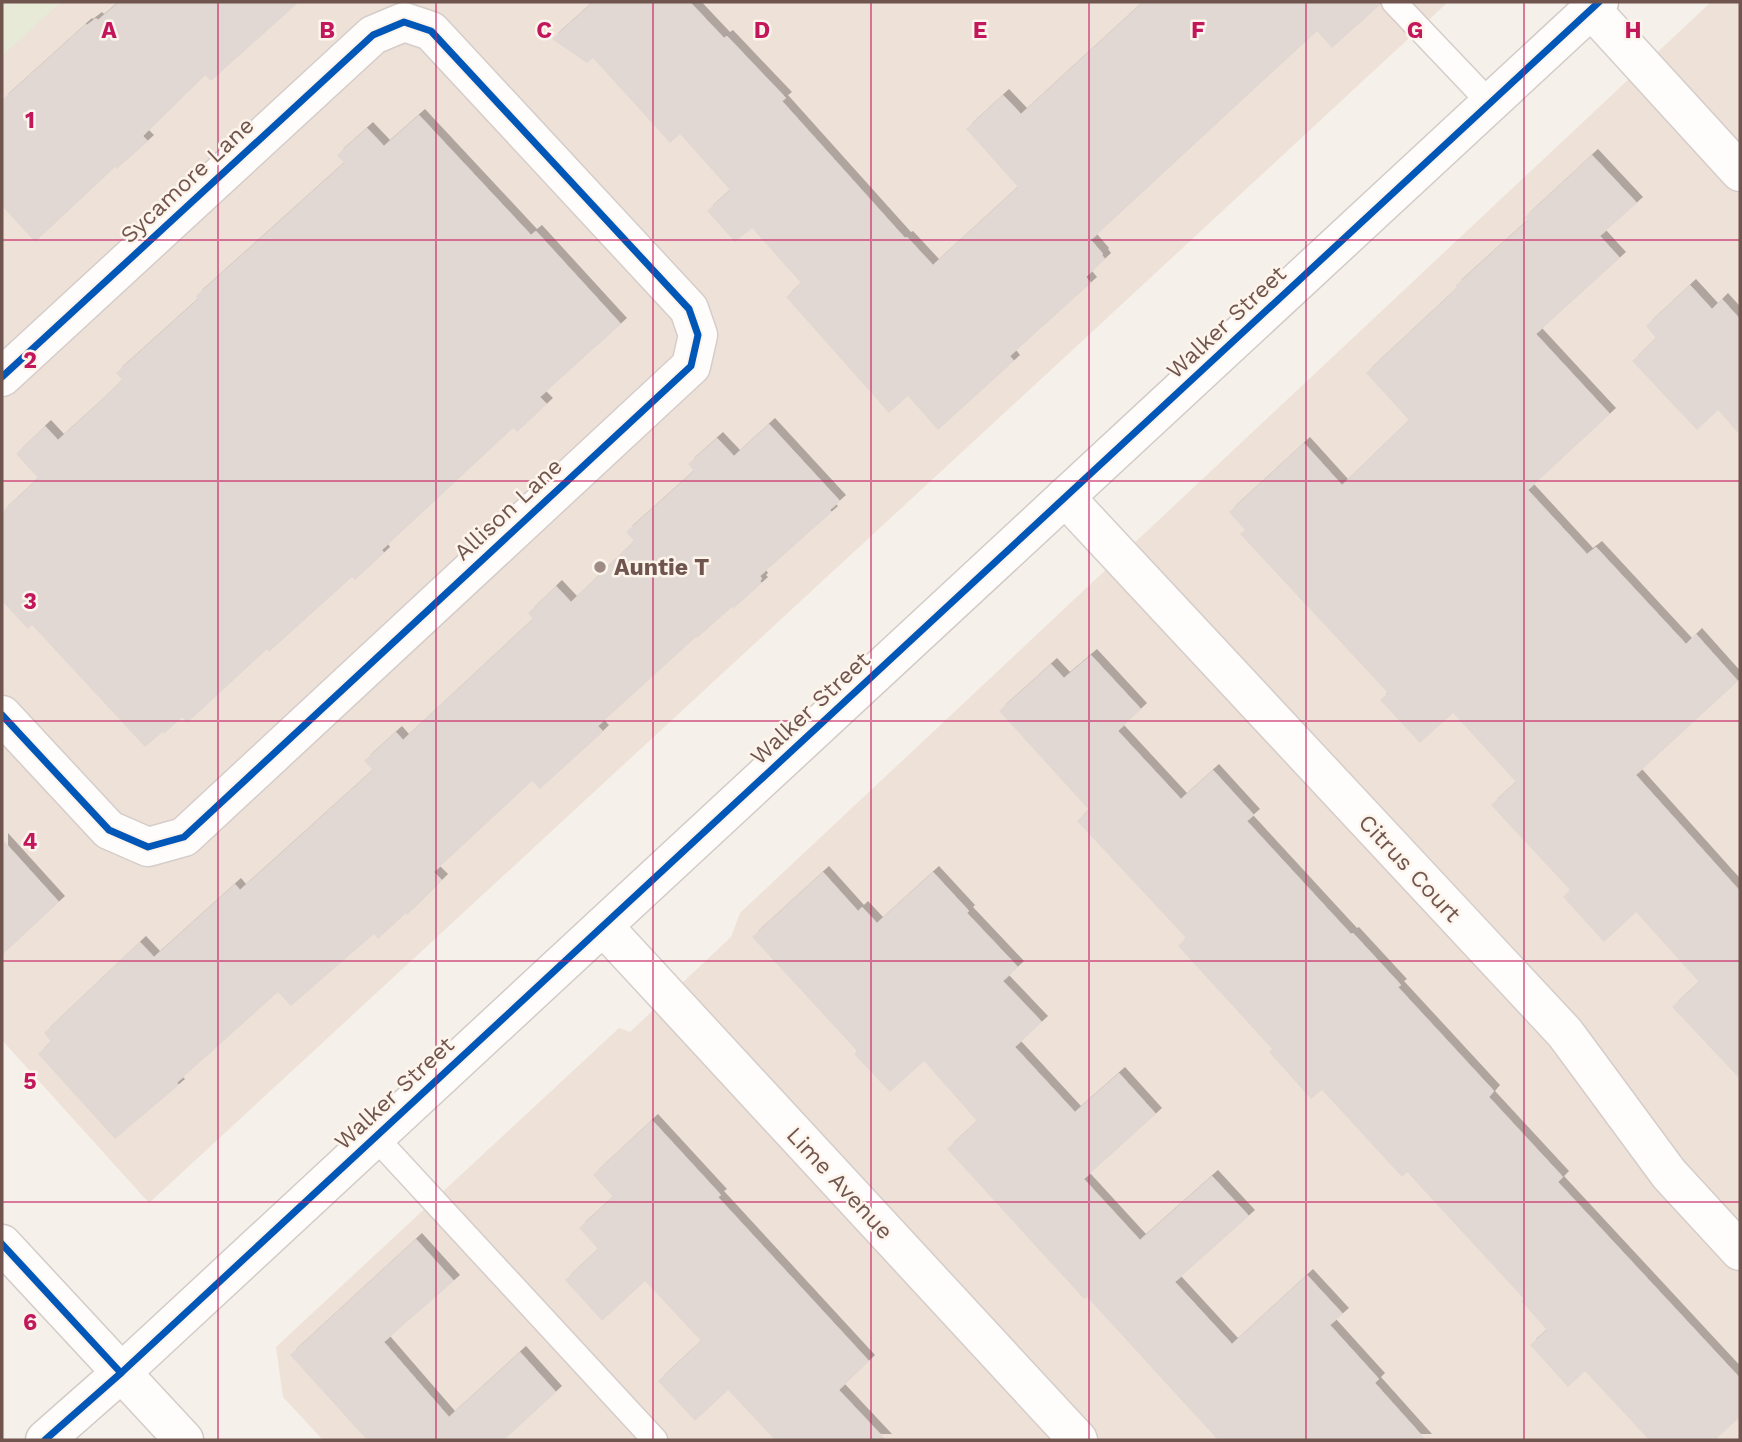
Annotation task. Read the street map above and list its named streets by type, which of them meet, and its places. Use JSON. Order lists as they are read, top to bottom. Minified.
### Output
{"streets":{"street":["Sycamore Lane","Walker Street","Allison Lane","Citrus Court","Lime Avenue"]},"crossings":[["Sycamore Lane","Allison Lane"],["Walker Street","Citrus Court"],["Walker Street","Lime Avenue"]],"places":["Auntie T"],"grid":{"columns":["A","B","C","D","E","F","G","H"],"rows":["1","2","3","4","5","6"]}}
